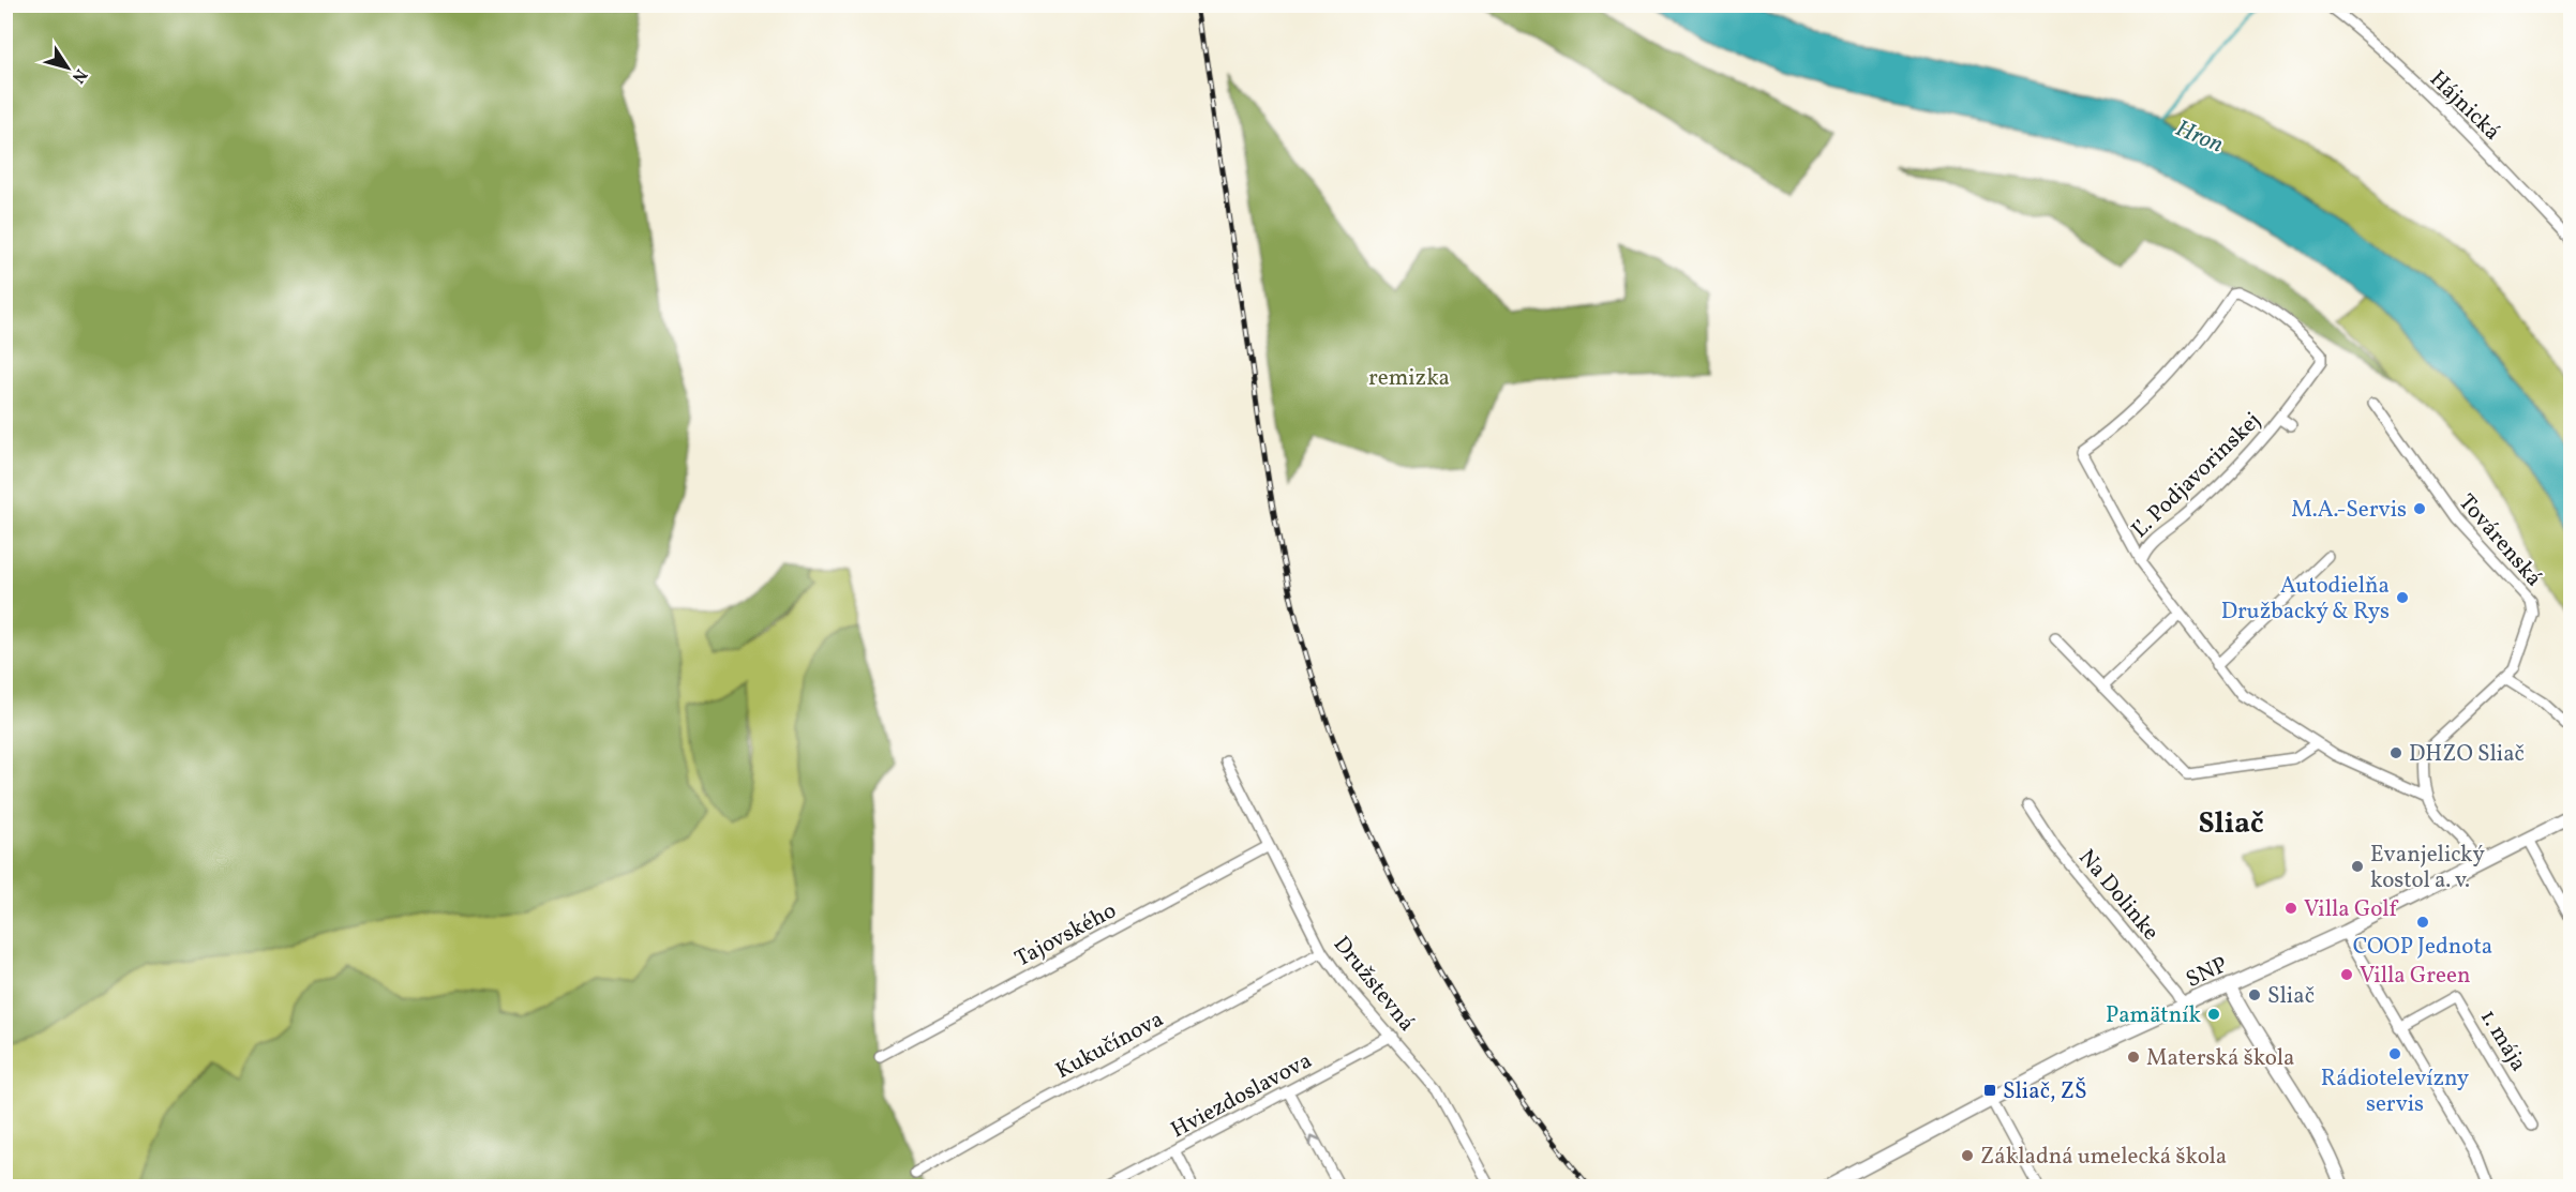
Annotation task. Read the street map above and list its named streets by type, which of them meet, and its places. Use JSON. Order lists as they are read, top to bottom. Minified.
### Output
{"streets":{"street":["Hájnická","Ľ. Podjavorinskej","Továrenská","Na Dolinke","Tajovského","SNP","Družstevná","1. mája","Kukučínova","Hviezdoslavova"]},"crossings":[["Na Dolinke","SNP"],["Tajovského","Družstevná"],["Družstevná","Kukučínova"],["Družstevná","Hviezdoslavova"]],"districts":["Sliač"],"water":["Hron"],"parks":["remizka"],"places":{"other":["M.A.-Servis","Autodielňa Družbacký & Rys","DHZO Sliač","Evanjelický kostol a. v.","Villa Golf","COOP Jednota","Villa Green","Sliač","Pamätník","Rádiotelevízny servis","Materská škola","Základná umelecká škola"],"transit":["Sliač, ZŠ"]},"north":"bottom right"}
